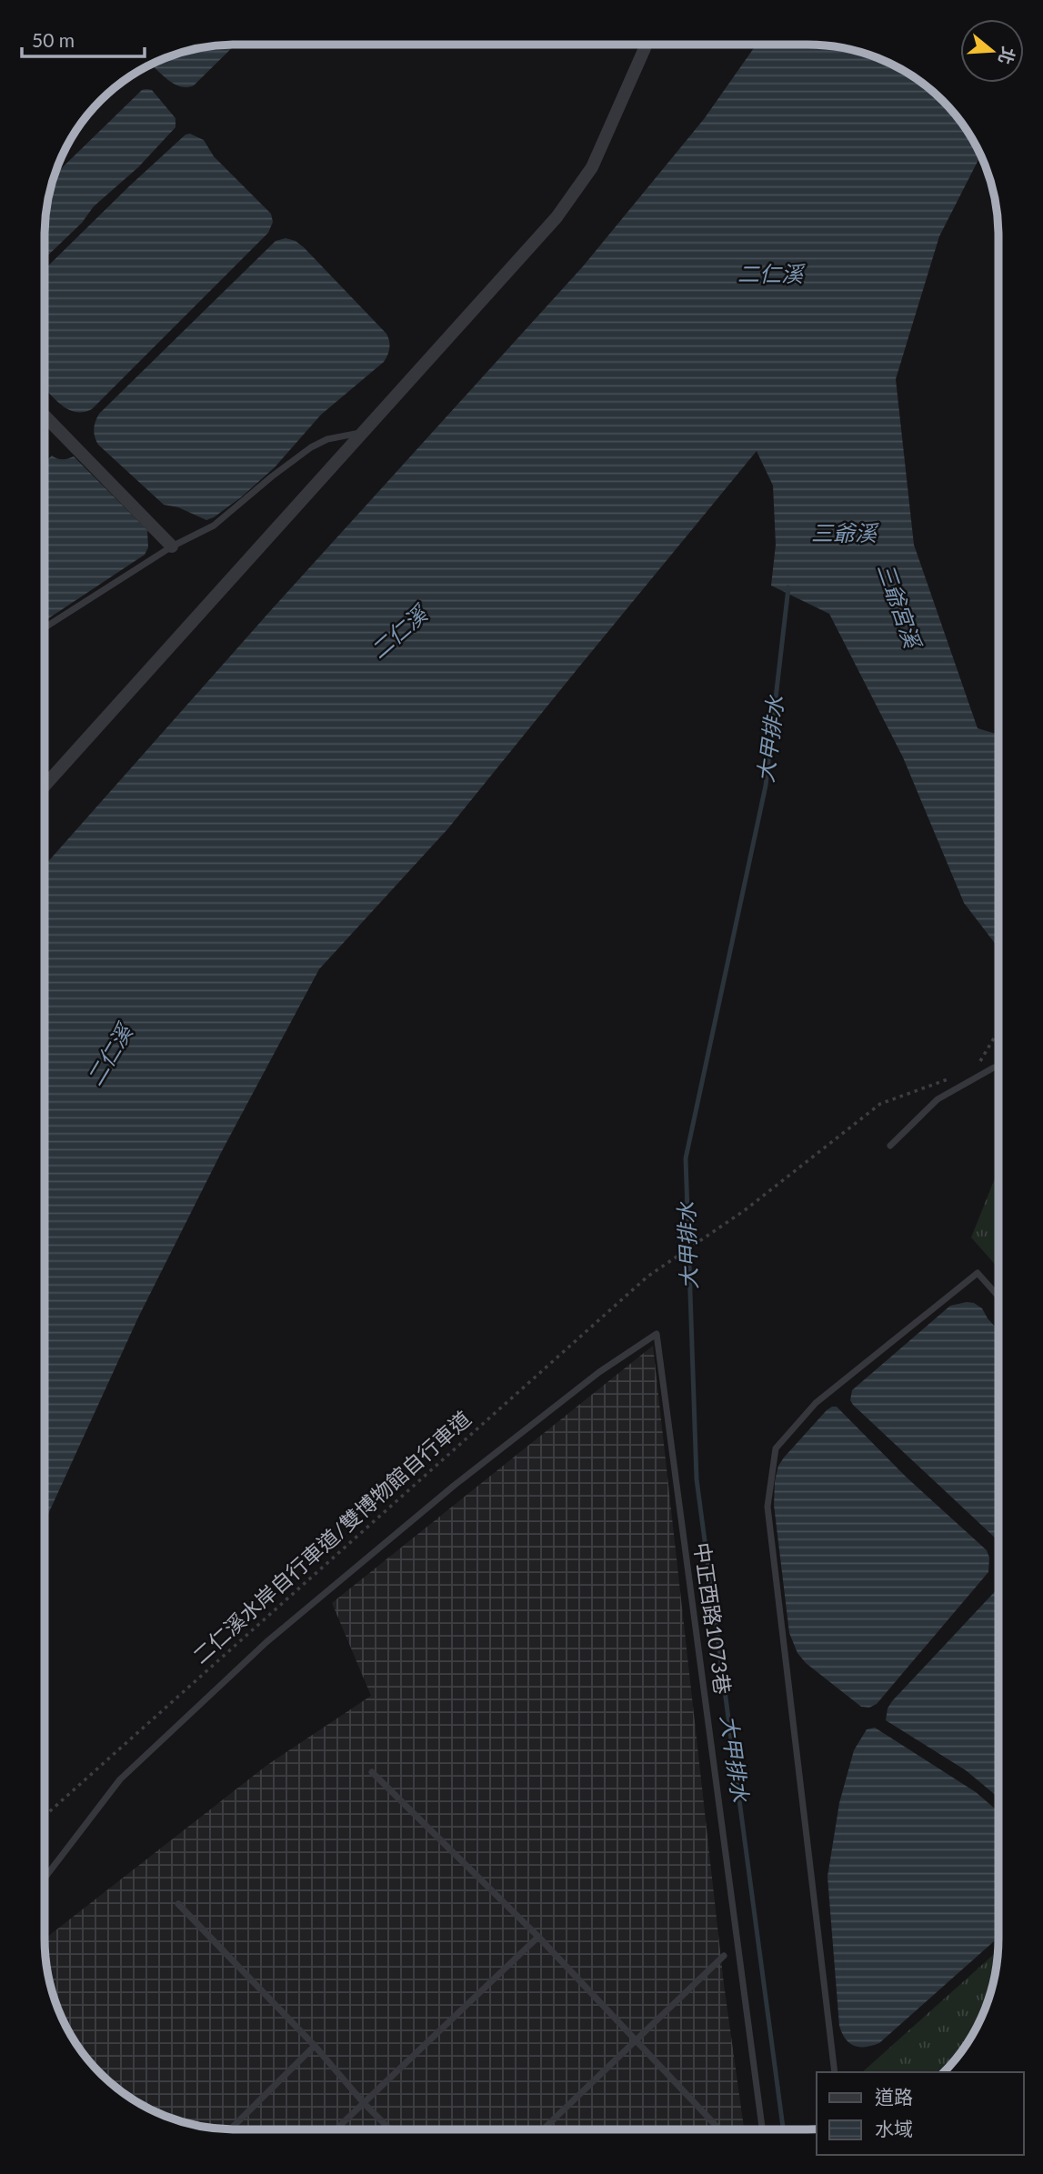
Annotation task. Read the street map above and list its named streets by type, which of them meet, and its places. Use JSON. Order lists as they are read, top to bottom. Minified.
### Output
{"streets":{"lane":["中正西路1073巷"],"path":["二仁溪水岸自行車道/雙博物館自行車道"]},"water":["二仁溪","三爺溪","三爺宮溪","大甲排水"],"legend":["道路","水域"],"scale_bar":"50 m","north":"right"}
